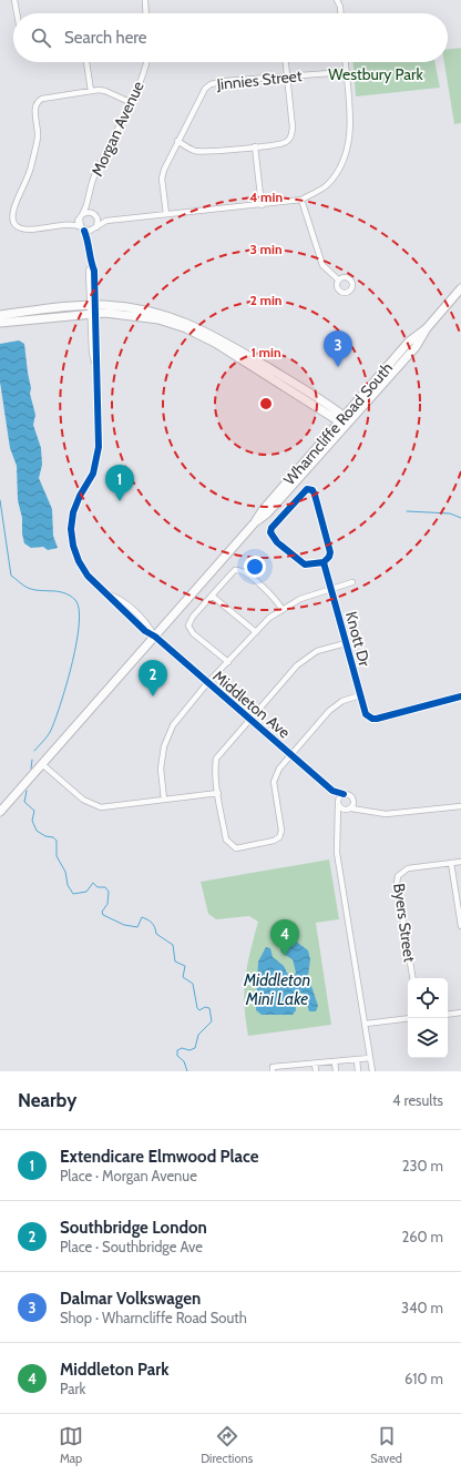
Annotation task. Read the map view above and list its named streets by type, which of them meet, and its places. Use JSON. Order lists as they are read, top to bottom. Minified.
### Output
{"streets":{"main road":["Wharncliffe Road South"],"street":["Jinnies Street","Morgan Avenue","Knott Dr","Middleton Ave","Byers Street"]},"crossings":[["Wharncliffe Road South","Middleton Ave"]],"water":["Middleton Mini Lake"],"parks":["Westbury Park"],"page":{"search":"Search here","pins":["3","1","2","4"],"heading":["Nearby","4 results"],"list":[{"mark":"1","name":"Extendicare Elmwood Place","note":"Place · Morgan Avenue","value":"230 m"},{"mark":"2","name":"Southbridge London","note":"Place · Southbridge Ave","value":"260 m"},{"mark":"3","name":"Dalmar Volkswagen","note":"Shop · Wharncliffe Road South","value":"340 m"},{"mark":"4","name":"Middleton Park","note":"Park","value":"610 m"}],"nav":["Map","Directions","Saved"]},"rings":["4 min","3 min","2 min","1 min"]}
